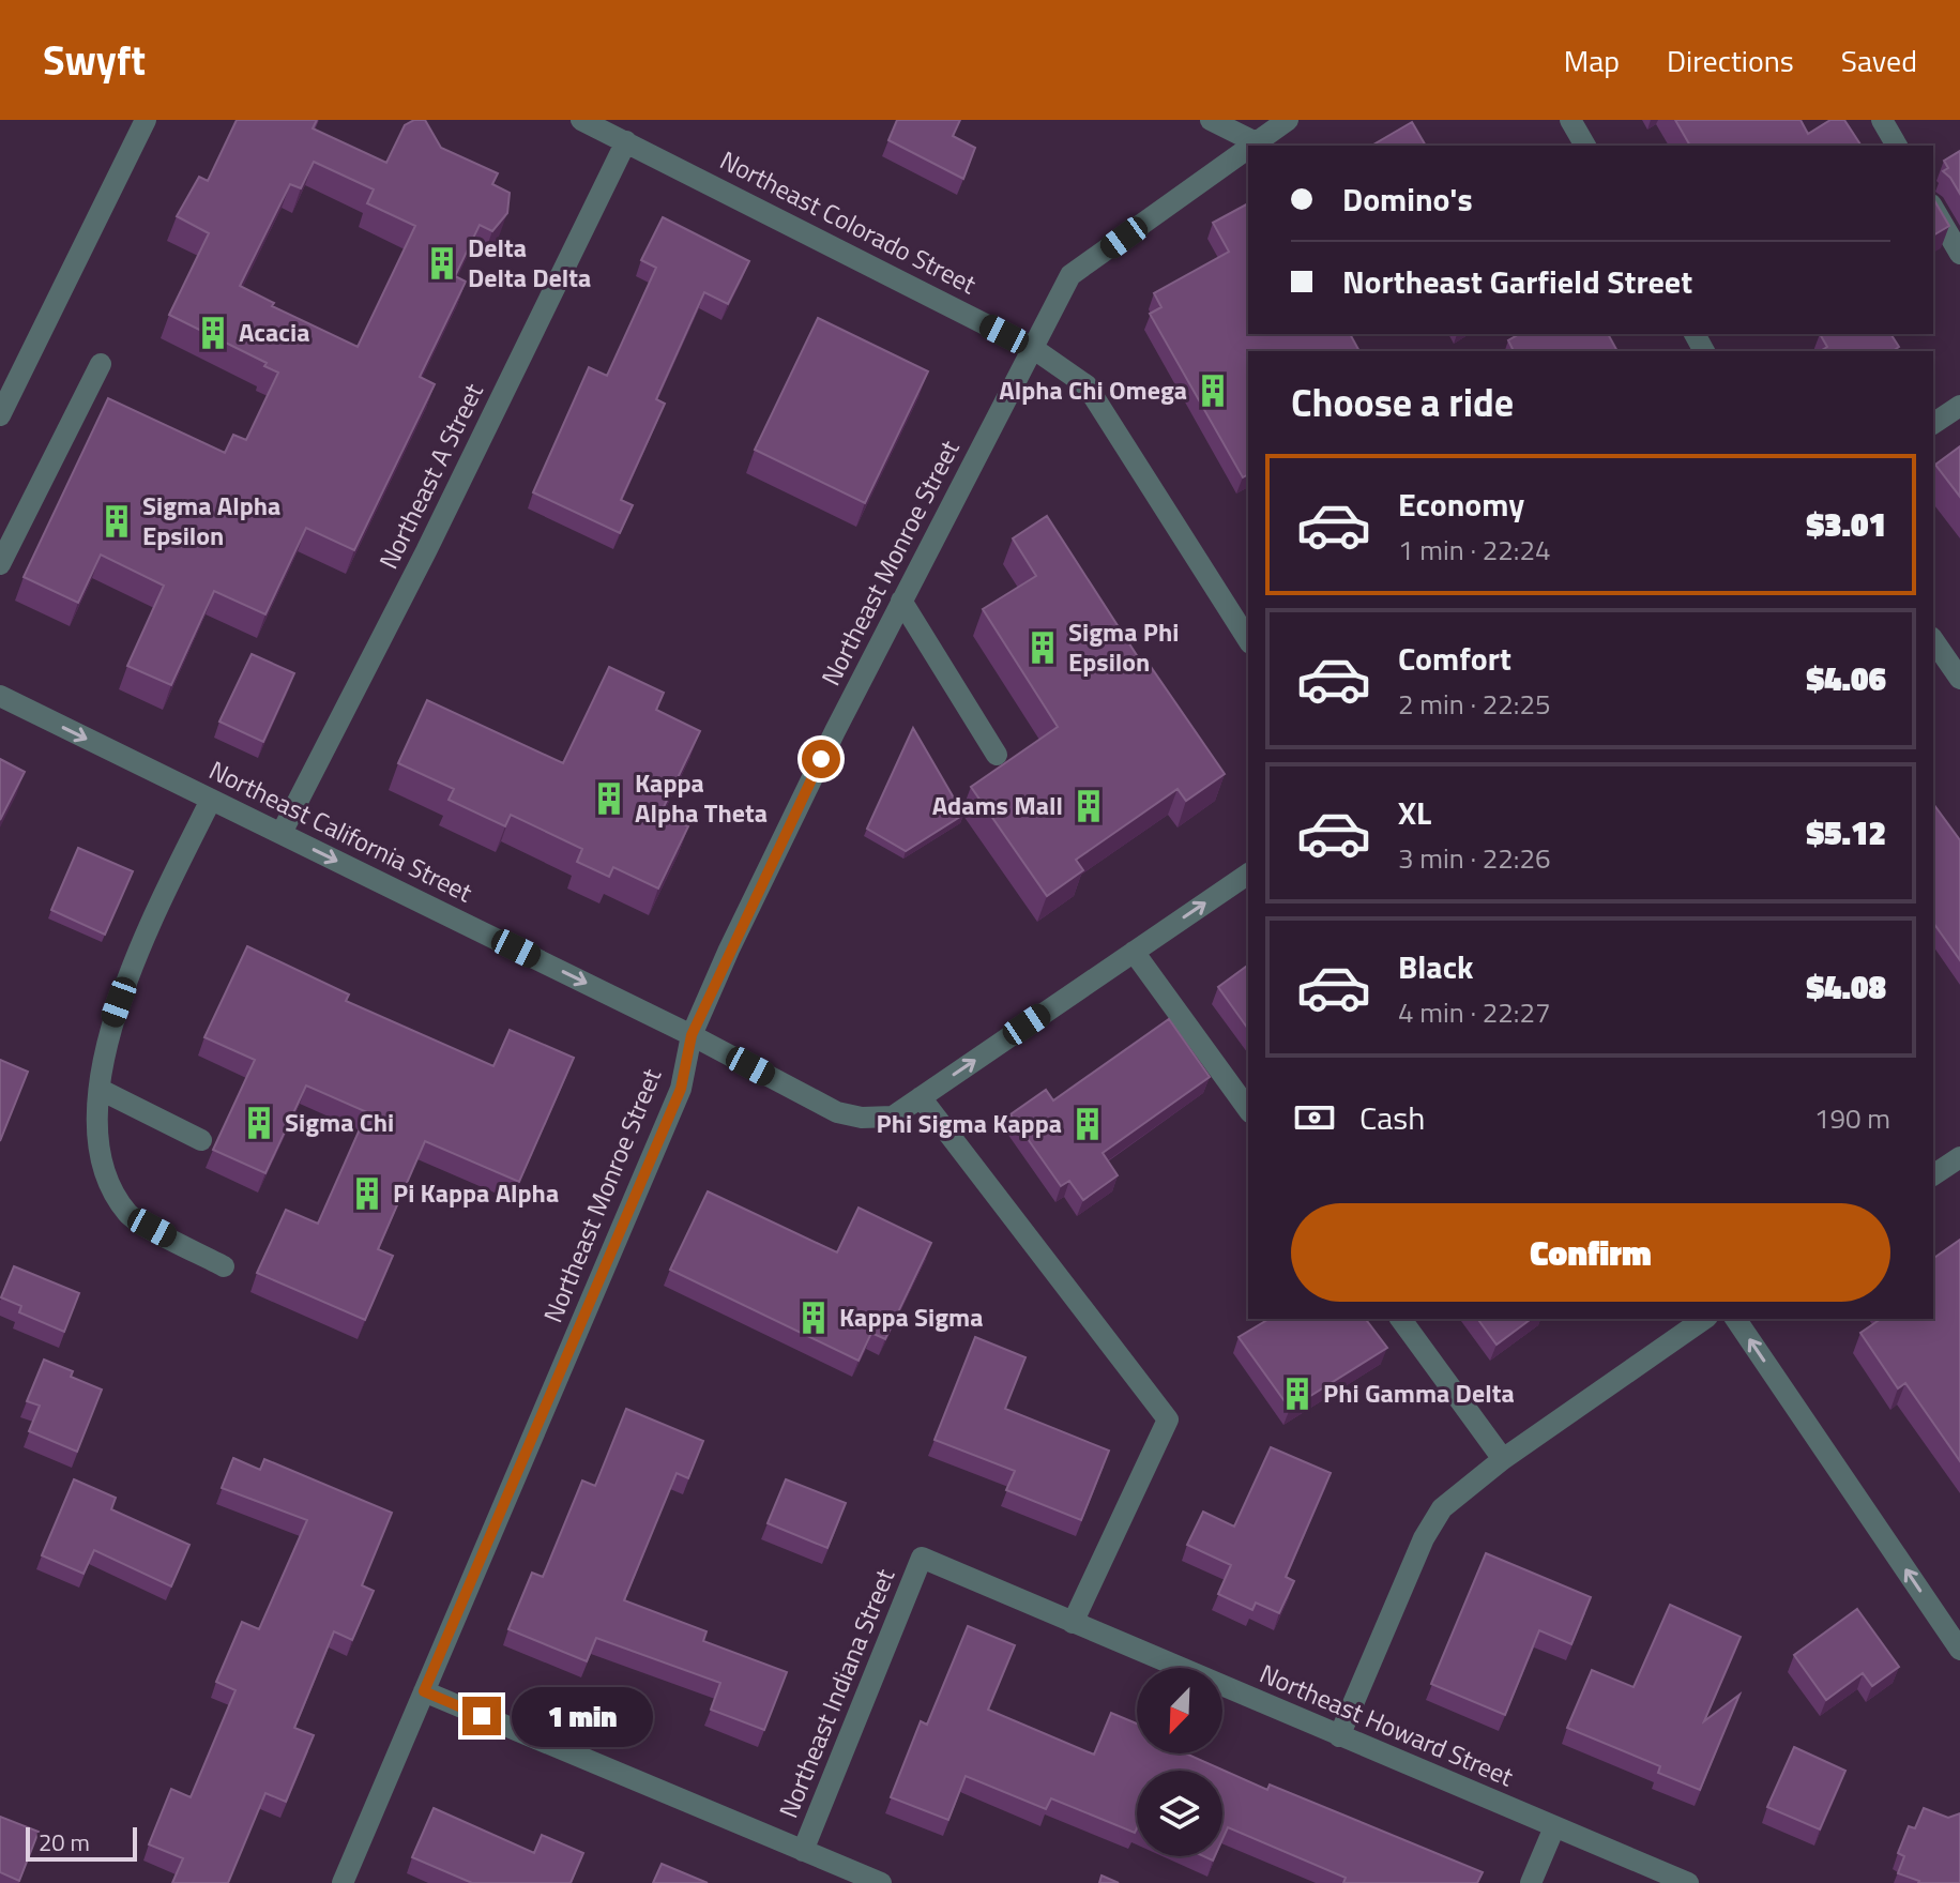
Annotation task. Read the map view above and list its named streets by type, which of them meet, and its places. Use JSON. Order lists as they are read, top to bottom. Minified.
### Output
{"streets":{"street":["Northeast Colorado Street","Northeast A Street","Northeast Monroe Street","Northeast California Street","Northeast Indiana Street","Northeast Howard Street"]},"crossings":[["Northeast Colorado Street","Northeast A Street"],["Northeast Colorado Street","Northeast Monroe Street"],["Northeast A Street","Northeast California Street"],["Northeast Monroe Street","Northeast California Street"],["Northeast Indiana Street","Northeast Howard Street"]],"one_way":["Northeast California Street"],"places":{"building":["Delta Delta Delta","Acacia","Alpha Chi Omega","Sigma Alpha Epsilon","Sigma Phi Epsilon","Kappa Alpha Theta","Adams Mall","Sigma Chi","Phi Sigma Kappa","Pi Kappa Alpha","Kappa Sigma","Phi Gamma Delta"]},"scale_bar":"20 m","north":"bottom left","page":{"header":"Swyft","nav":["Map","Directions","Saved"],"banner":["Domino's","Northeast Garfield Street"],"heading":"Choose a ride","list":[{"name":"Economy","note":"1 min · 22:24","value":"$3.01"},{"name":"Comfort","note":"2 min · 22:25","value":"$4.06"},{"name":"XL","note":"3 min · 22:26","value":"$5.12"},{"name":"Black","note":"4 min · 22:27","value":"$4.08"}],"pay":["Cash","190 m"],"buttons":"Confirm","bubble":"1 min","scale":"20 m"}}
